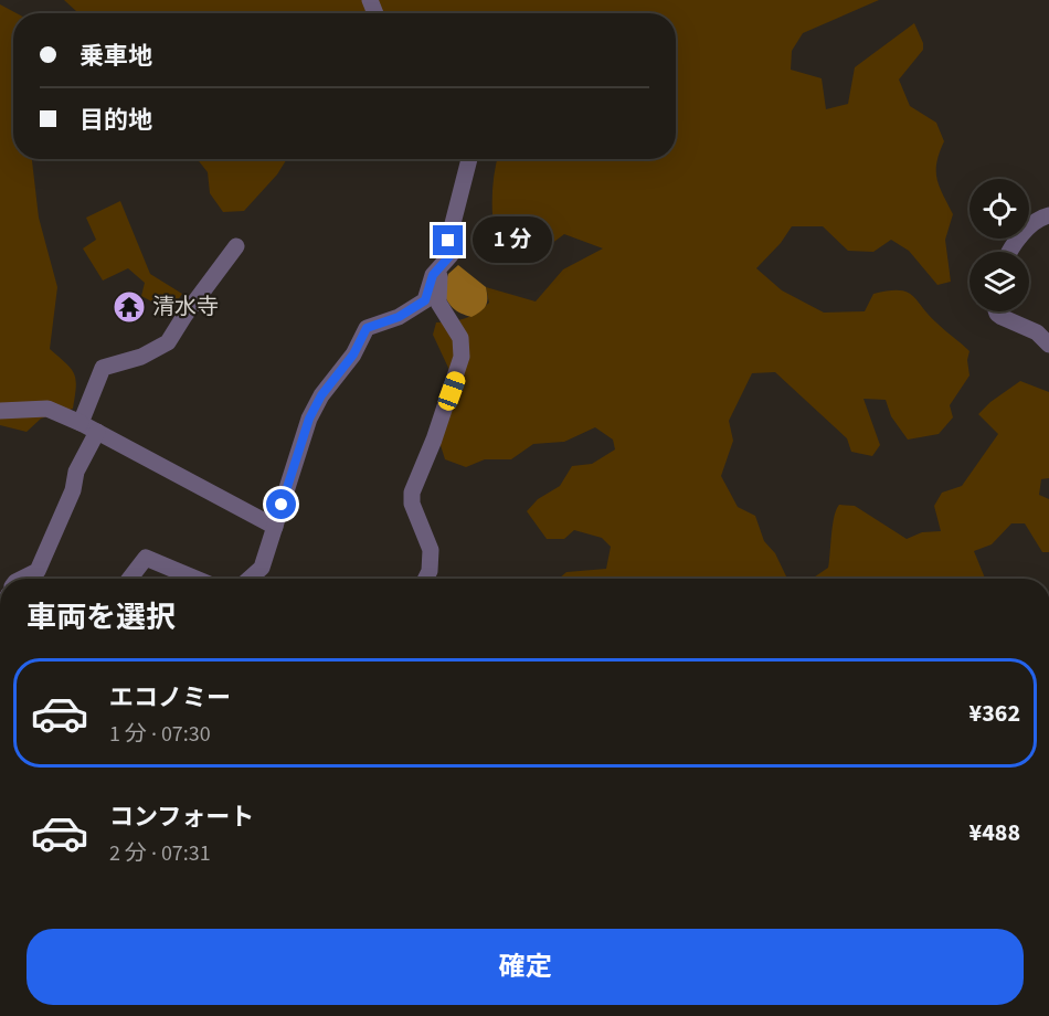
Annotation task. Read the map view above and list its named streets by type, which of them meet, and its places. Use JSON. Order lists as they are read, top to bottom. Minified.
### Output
{"places":{"temple":["清水寺"]},"page":{"banner":["乗車地","目的地"],"bubble":"1 分","heading":"車両を選択","list":[{"name":"エコノミー","note":"1 分 · 07:30","value":"¥362"},{"name":"コンフォート","note":"2 分 · 07:31","value":"¥488"}],"buttons":"確定"}}
